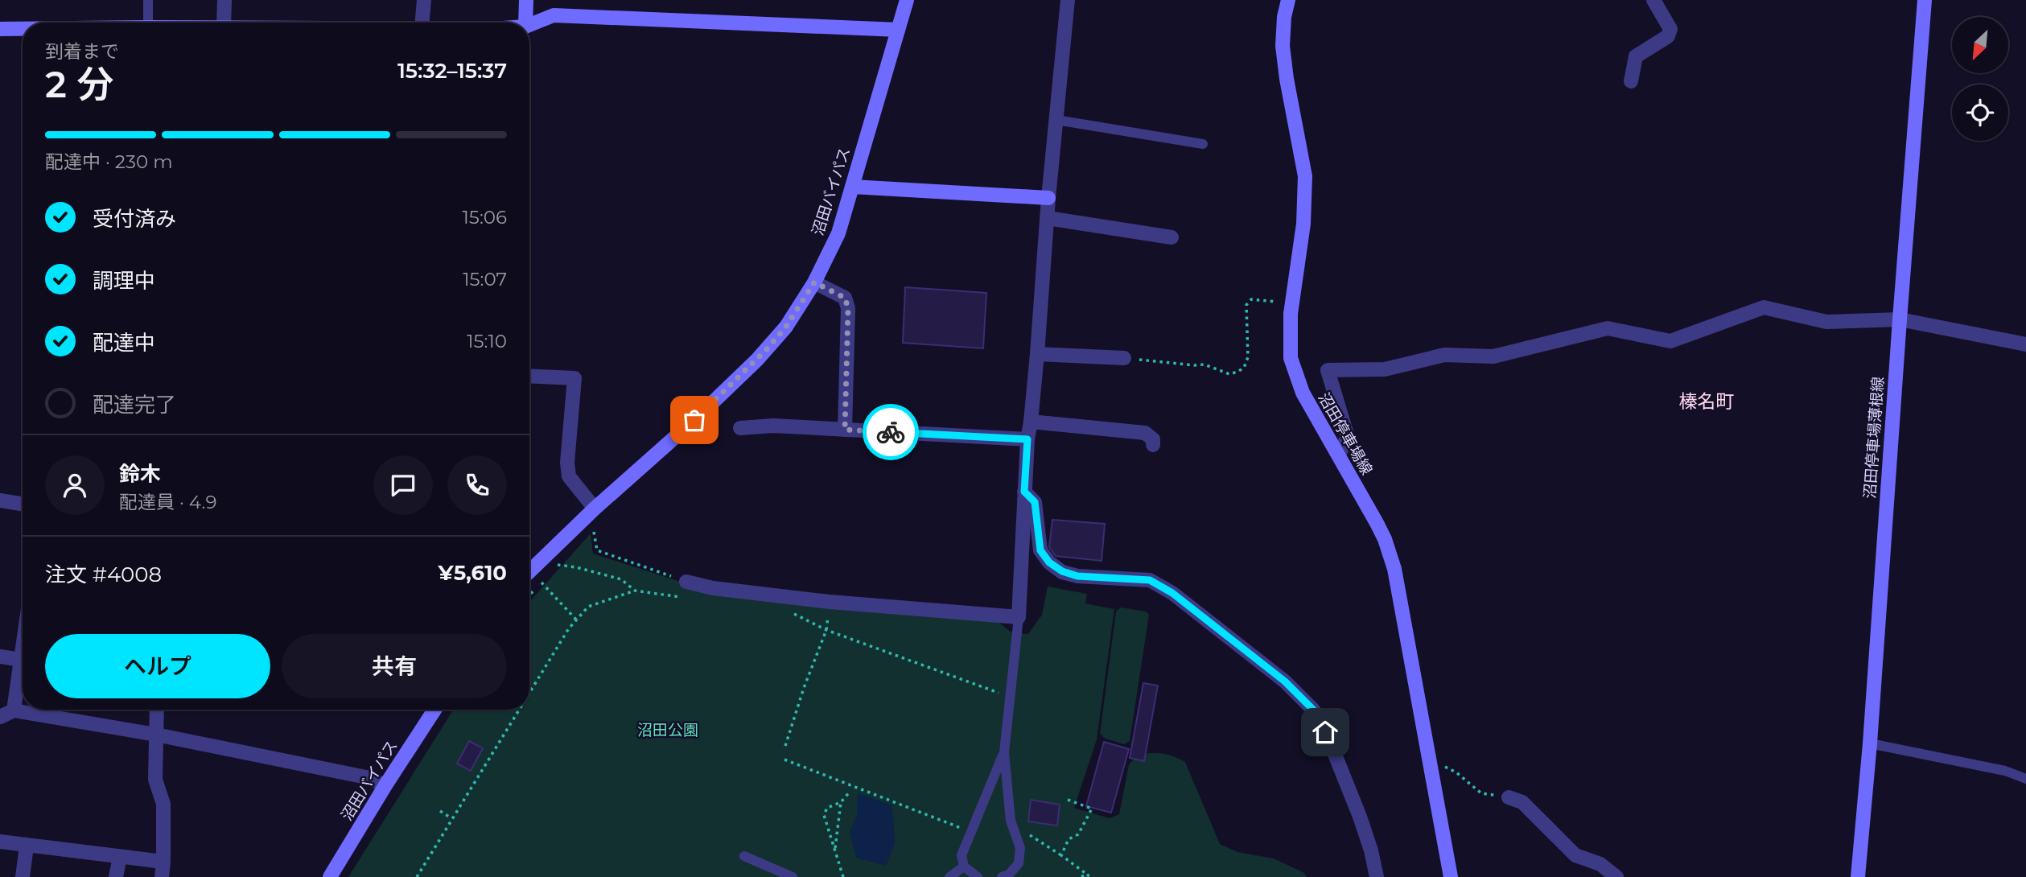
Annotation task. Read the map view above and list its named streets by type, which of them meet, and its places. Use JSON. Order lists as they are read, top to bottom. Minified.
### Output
{"streets":{"street":["沼田バイパス","沼田停車場線","沼田停車場薄根線"]},"districts":["榛名町"],"parks":["沼田公園"],"north":"bottom left","page":{"heading":["2 分","到着まで","15:32–15:37"],"panel":["鈴木","配達員 · 4.9","注文 #4008","¥5,610"],"bar":"配達中 · 230 m","list":[["受付済み","15:06"],["調理中","15:07"],["配達中","15:10"],"配達完了"],"buttons":["ヘルプ","共有"]}}
